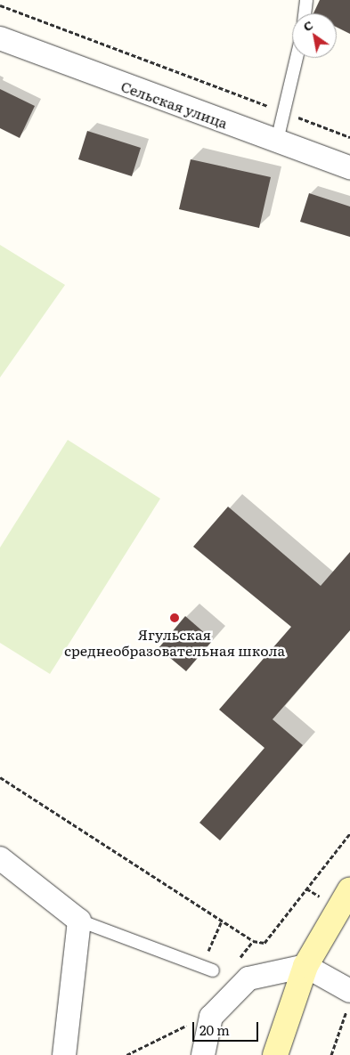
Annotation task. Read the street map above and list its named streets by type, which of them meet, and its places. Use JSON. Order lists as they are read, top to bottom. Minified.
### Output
{"streets":{"street":["Сельская улица"]},"places":["Ягульская среднеобразовательная школа"],"scale_bar":"20 m","north":"top left"}
